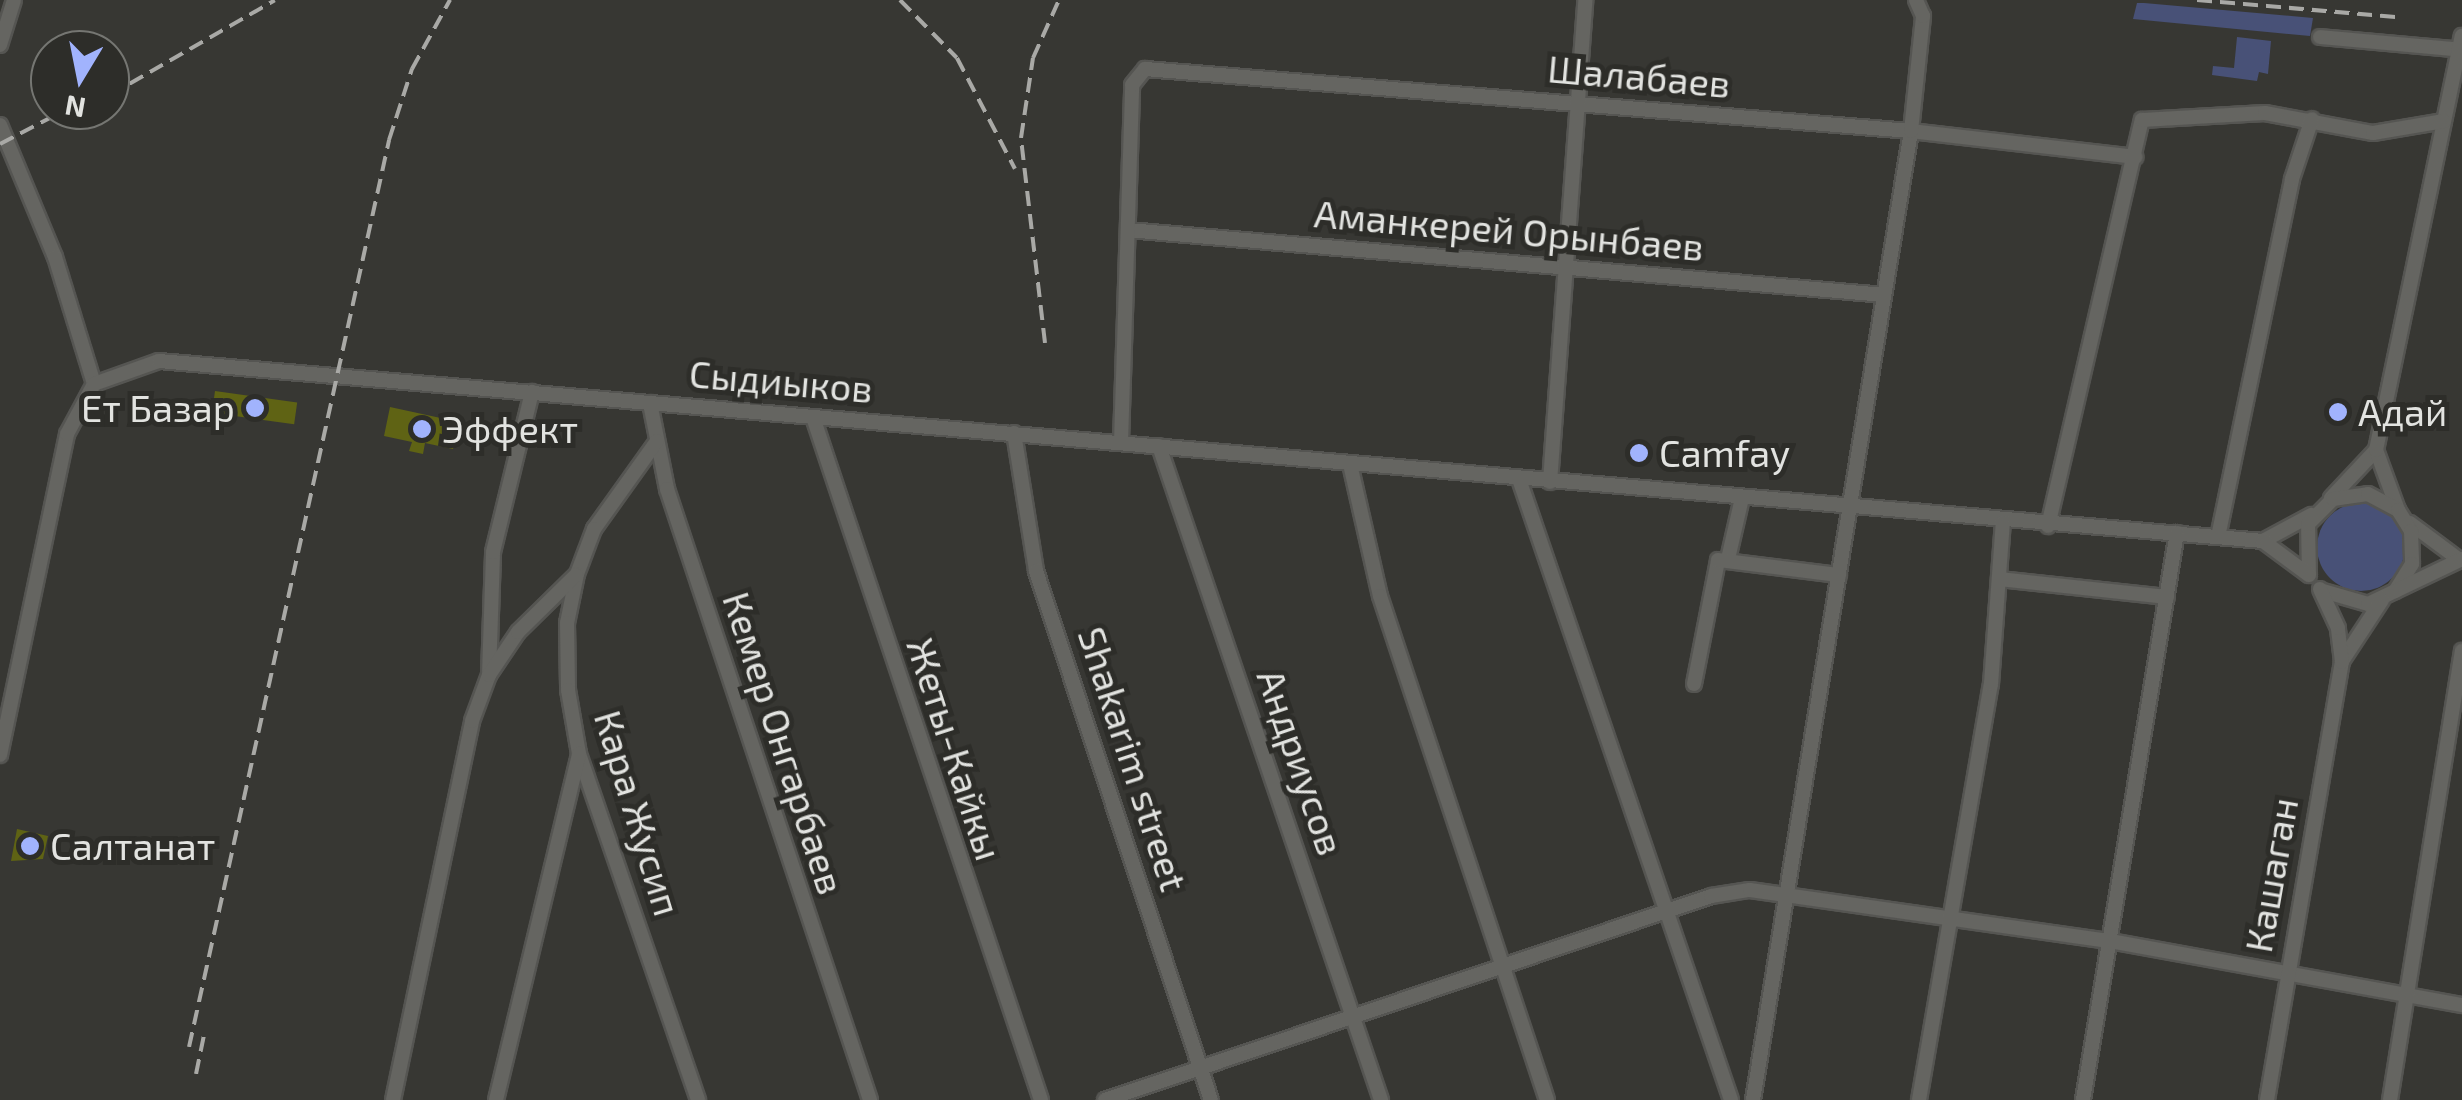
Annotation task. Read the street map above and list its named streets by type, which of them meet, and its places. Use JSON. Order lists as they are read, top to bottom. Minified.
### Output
{"streets":{"street":["Шалабаев","Аманкерей Орынбаев","Сыдиыков","Кемер Онгарбаев","Жеты-Кайкы","Shakarim street","Андриусов","Кара Жусип","Кашаган"]},"crossings":[["Шалабаев","Аманкерей Орынбаев"],["Сыдиыков","Кемер Онгарбаев"],["Сыдиыков","Жеты-Кайкы"],["Сыдиыков","Shakarim street"],["Сыдиыков","Андриусов"],["Кемер Онгарбаев","Кара Жусип"]],"places":["Ет Базар","Адай","Эффект","Camfay","Салтанат"],"north":"bottom"}
